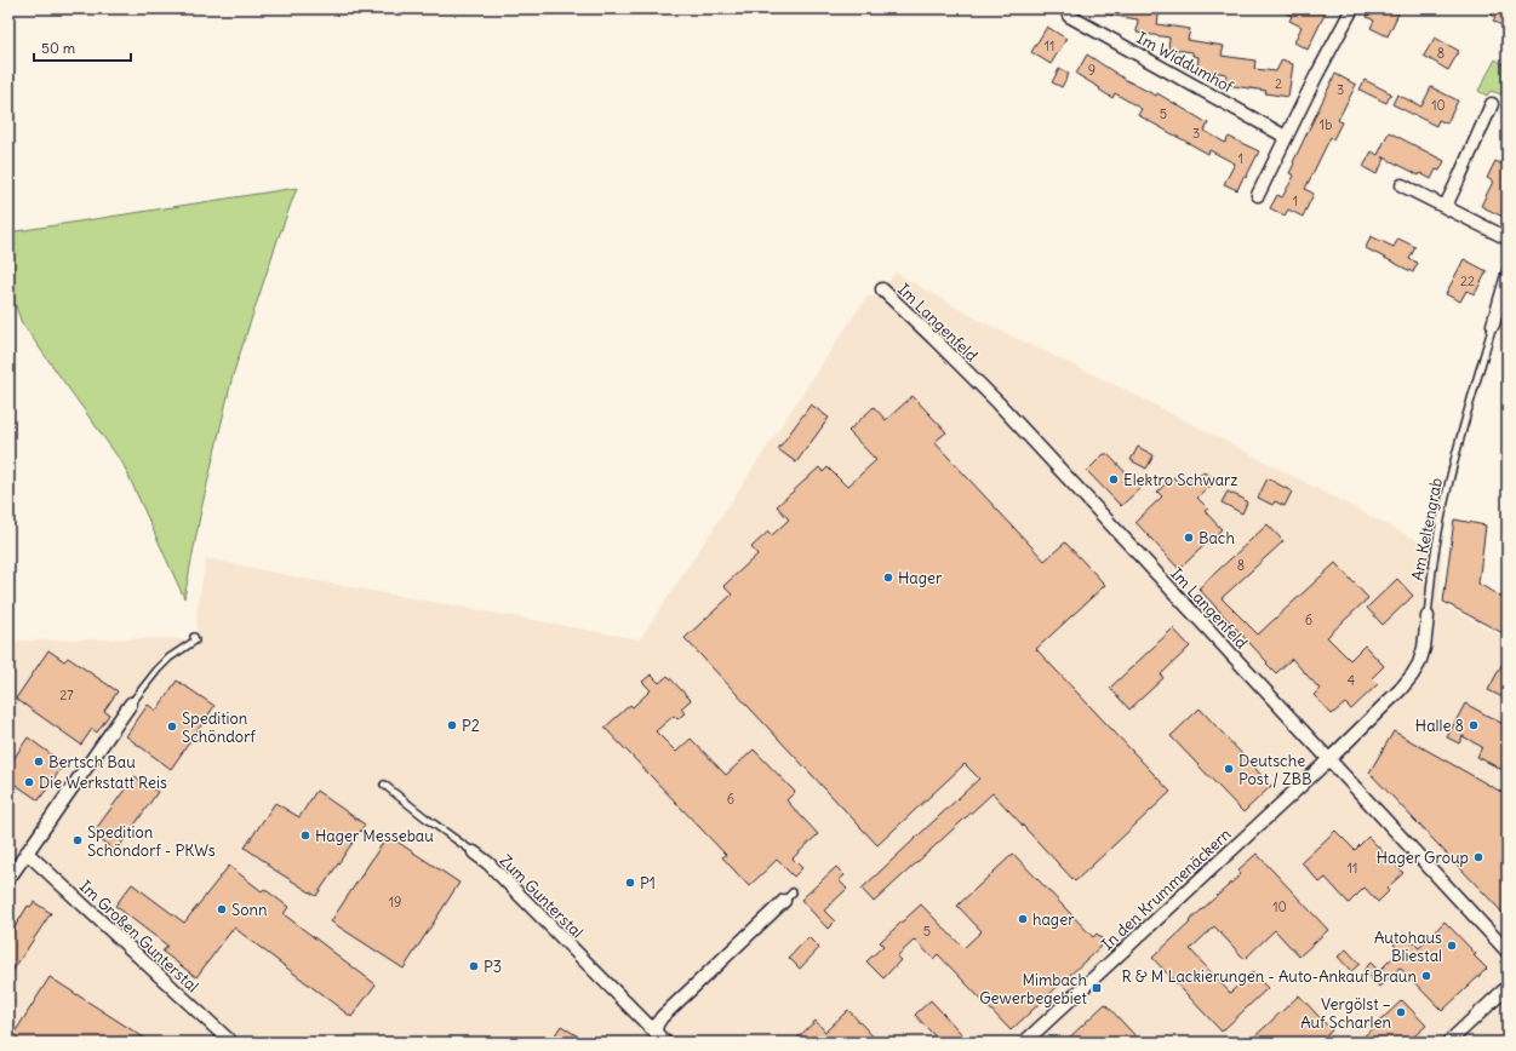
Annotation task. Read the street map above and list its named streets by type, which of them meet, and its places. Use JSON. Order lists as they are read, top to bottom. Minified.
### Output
{"streets":{"street":["Im Widdumhof","Im Langenfeld","Am Keltengrab","In den Krummenäckern","Zum Gunterstal","Im Großen Gunterstal"]},"crossings":[["Im Langenfeld","Am Keltengrab"],["Im Langenfeld","In den Krummenäckern"],["Am Keltengrab","In den Krummenäckern"]],"places":{"other":["Elektro Schwarz","Bach","Hager","P2","Halle 8","Spedition Schöndorf","Bertsch Bau","Deutsche Post / ZBB","Die Werkstatt Reis","Hager Messebau","Spedition Schöndorf - PKWs","Hager Group","P1","Sonn","hager","Autohaus Bliestal","P3","R & M Lackierungen - Auto-Ankauf Braun","Vergölst – Auf Scharlen"],"transit":["Mimbach Gewerbegebiet"]},"house_numbers":["11","8","9","2","3","10","5","1b","3","1","1","22","8","6","4","27","6","11","19","10","5"],"scale_bar":"50 m"}
